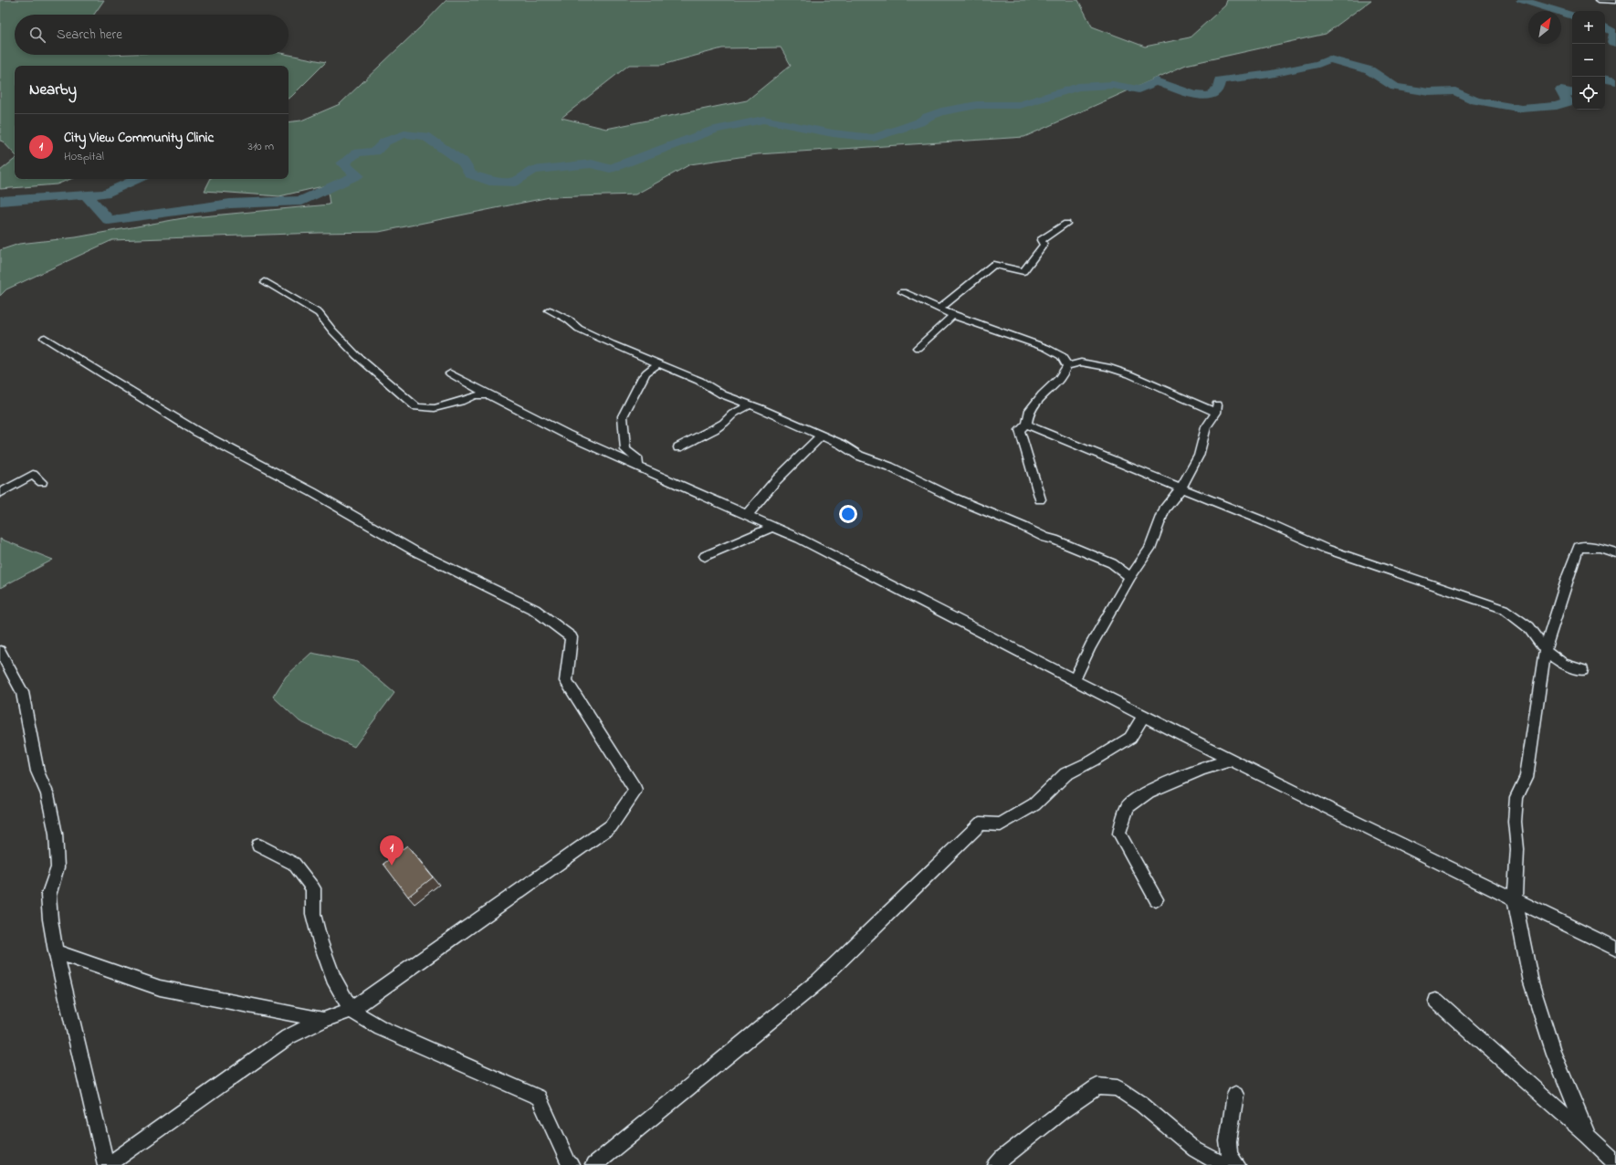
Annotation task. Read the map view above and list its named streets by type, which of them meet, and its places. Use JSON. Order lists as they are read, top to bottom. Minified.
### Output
{"north":"top right","page":{"map_buttons":["+","−"],"search":"Search here","heading":"Nearby","list":[{"mark":"1","name":"City View Community Clinic","note":"Hospital","value":"310 m"}],"pins":"1"}}
